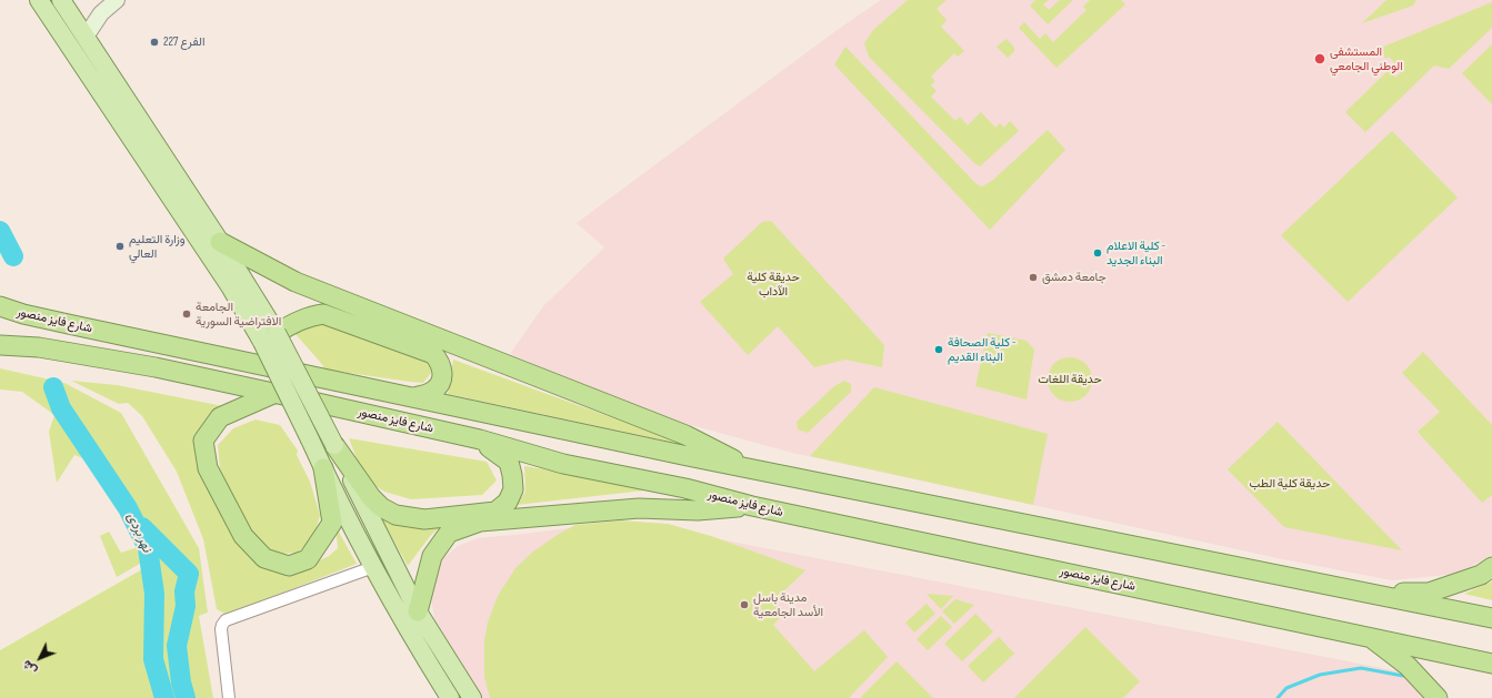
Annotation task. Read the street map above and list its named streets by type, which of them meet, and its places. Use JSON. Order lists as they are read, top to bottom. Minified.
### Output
{"streets":{"highway":["شارع فايز منصور"]},"water":["نهر بردى"],"parks":["حديقة كلية الآداب","حديقة اللغات","حديقة كلية الطب"],"places":["الفرع 227","المستشفى الوطني الجامعي","وزارة التعليم العالي","كلية الاعلام - البناء الجديد","جامعة دمشق","الجامعة الافتراضية السورية","كلية الصحافة - البناء القديم","مدينة باسل الأسد الجامعية"],"north":"bottom left"}
